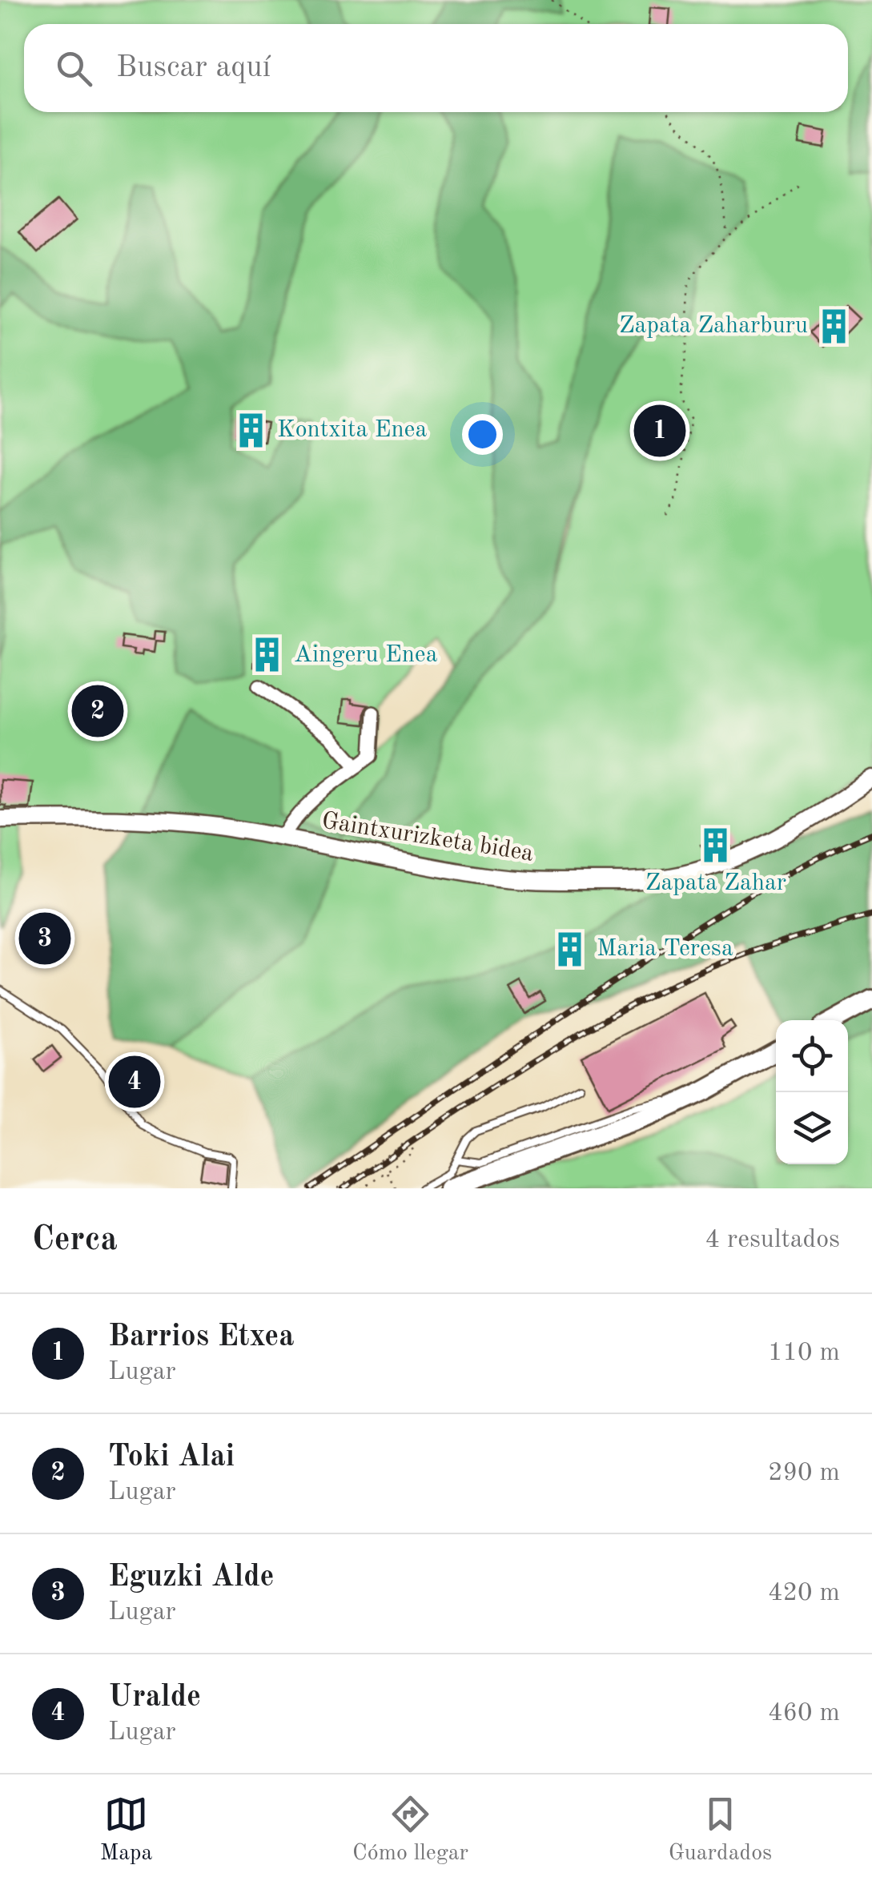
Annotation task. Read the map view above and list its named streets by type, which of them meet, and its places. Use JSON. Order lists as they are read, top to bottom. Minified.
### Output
{"streets":{"main road":["Gaintxurizketa bidea"]},"places":{"building":["Zapata Zaharburu","Kontxita Enea","Aingeru Enea","Zapata Zahar","Maria Teresa"]},"page":{"search":"Buscar aquí","pins":["1","2","3","4"],"heading":["Cerca","4 resultados"],"list":[{"mark":"1","name":"Barrios Etxea","note":"Lugar","value":"110 m"},{"mark":"2","name":"Toki Alai","note":"Lugar","value":"290 m"},{"mark":"3","name":"Eguzki Alde","note":"Lugar","value":"420 m"},{"mark":"4","name":"Uralde","note":"Lugar","value":"460 m"}],"nav":["Mapa","Cómo llegar","Guardados"]}}
